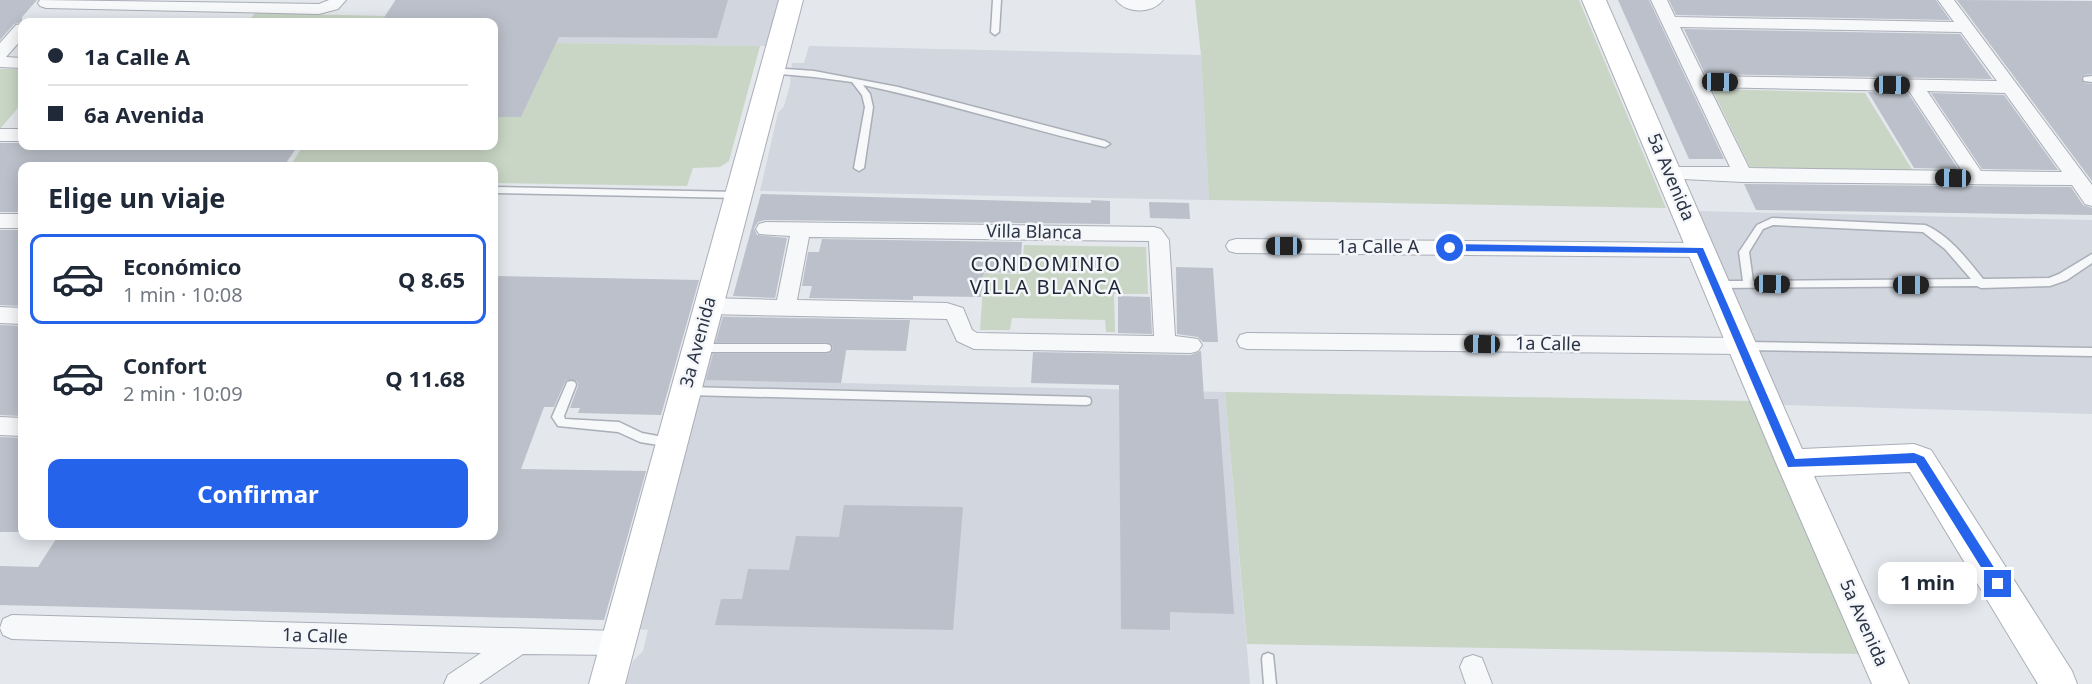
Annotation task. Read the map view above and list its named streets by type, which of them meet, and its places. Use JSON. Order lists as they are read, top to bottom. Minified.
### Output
{"streets":{"street":["5a Avenida","Villa Blanca","1a Calle A","3a Avenida","1a Calle"]},"crossings":[["5a Avenida","1a Calle A"],["5a Avenida","1a Calle"],["3a Avenida","1a Calle"]],"districts":["CONDOMINIO VILLA BLANCA"],"page":{"banner":["1a Calle A","6a Avenida"],"heading":"Elige un viaje","list":[{"name":"Económico","note":"1 min · 10:08","value":"Q 8.65"},{"name":"Confort","note":"2 min · 10:09","value":"Q 11.68"}],"buttons":"Confirmar","bubble":"1 min"}}
